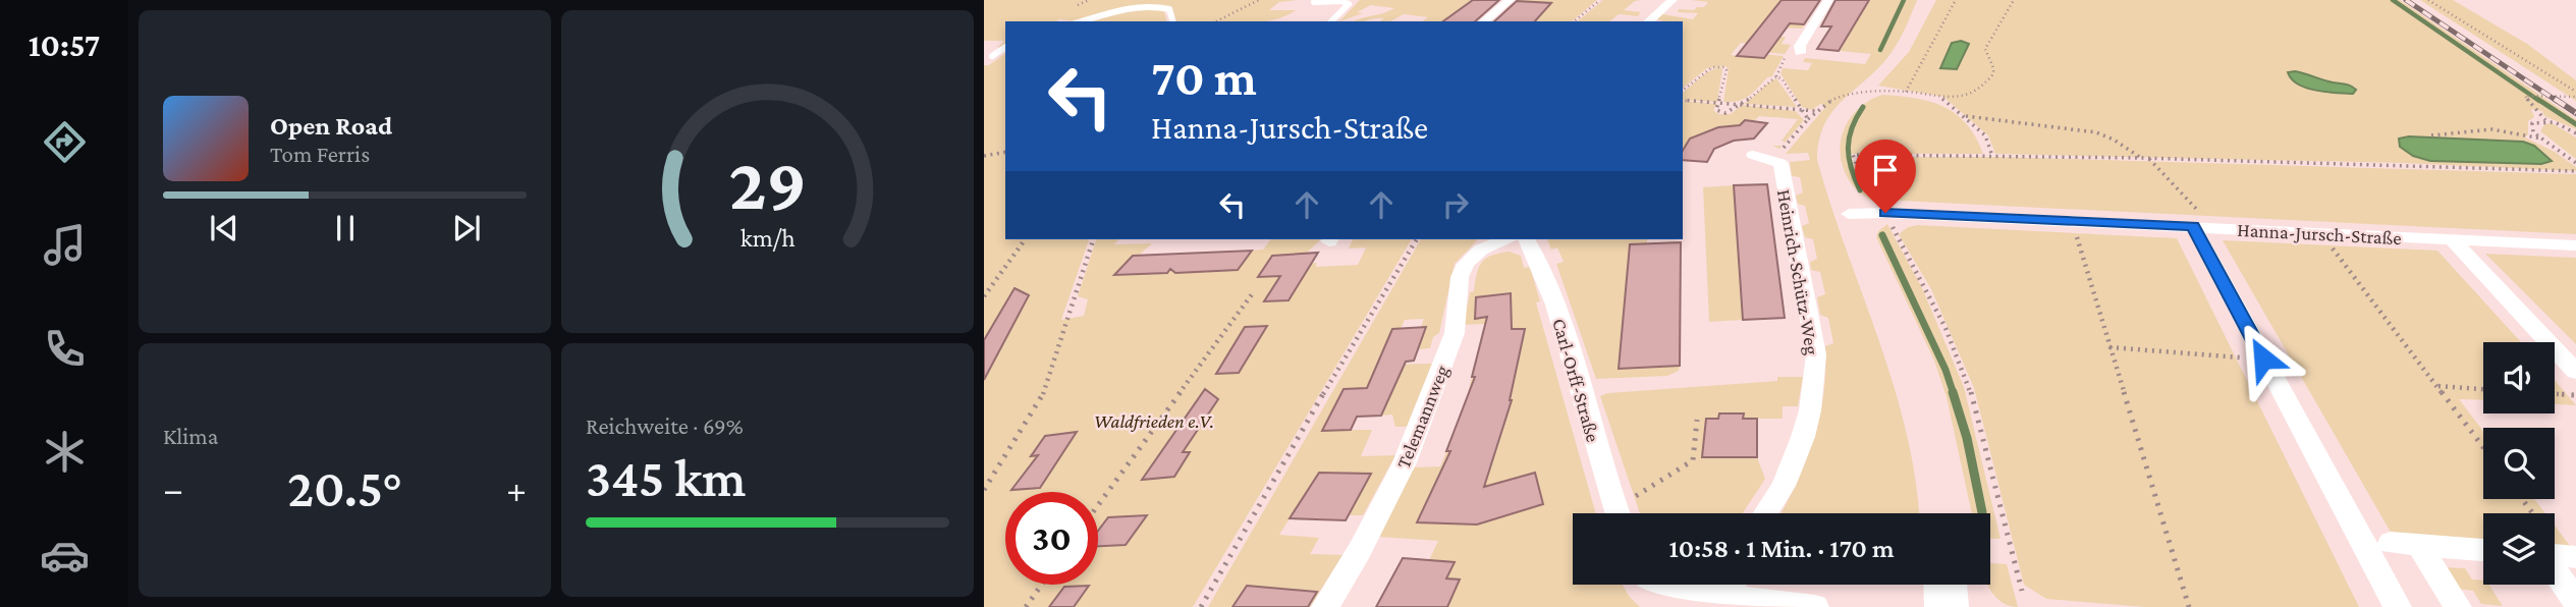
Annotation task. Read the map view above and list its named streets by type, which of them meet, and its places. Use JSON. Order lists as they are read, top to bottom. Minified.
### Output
{"streets":{"street":["Hanna-Jursch-Straße","Heinrich-Schütz-Weg","Carl-Orff-Straße","Telemannweg"]},"parks":["Waldfrieden e.V."],"page":{"tabs":"10:57","turn":["70 m","Hanna-Jursch-Straße"],"song":["Open Road","Tom Ferris"],"tile":["Klima",["Reichweite · 69%","345 km"]],"heat":["−","20.5°","+"],"limit":"30","trip":"10:58 · 1 Min. · 170 m","gauge":["29","km/h"]}}
